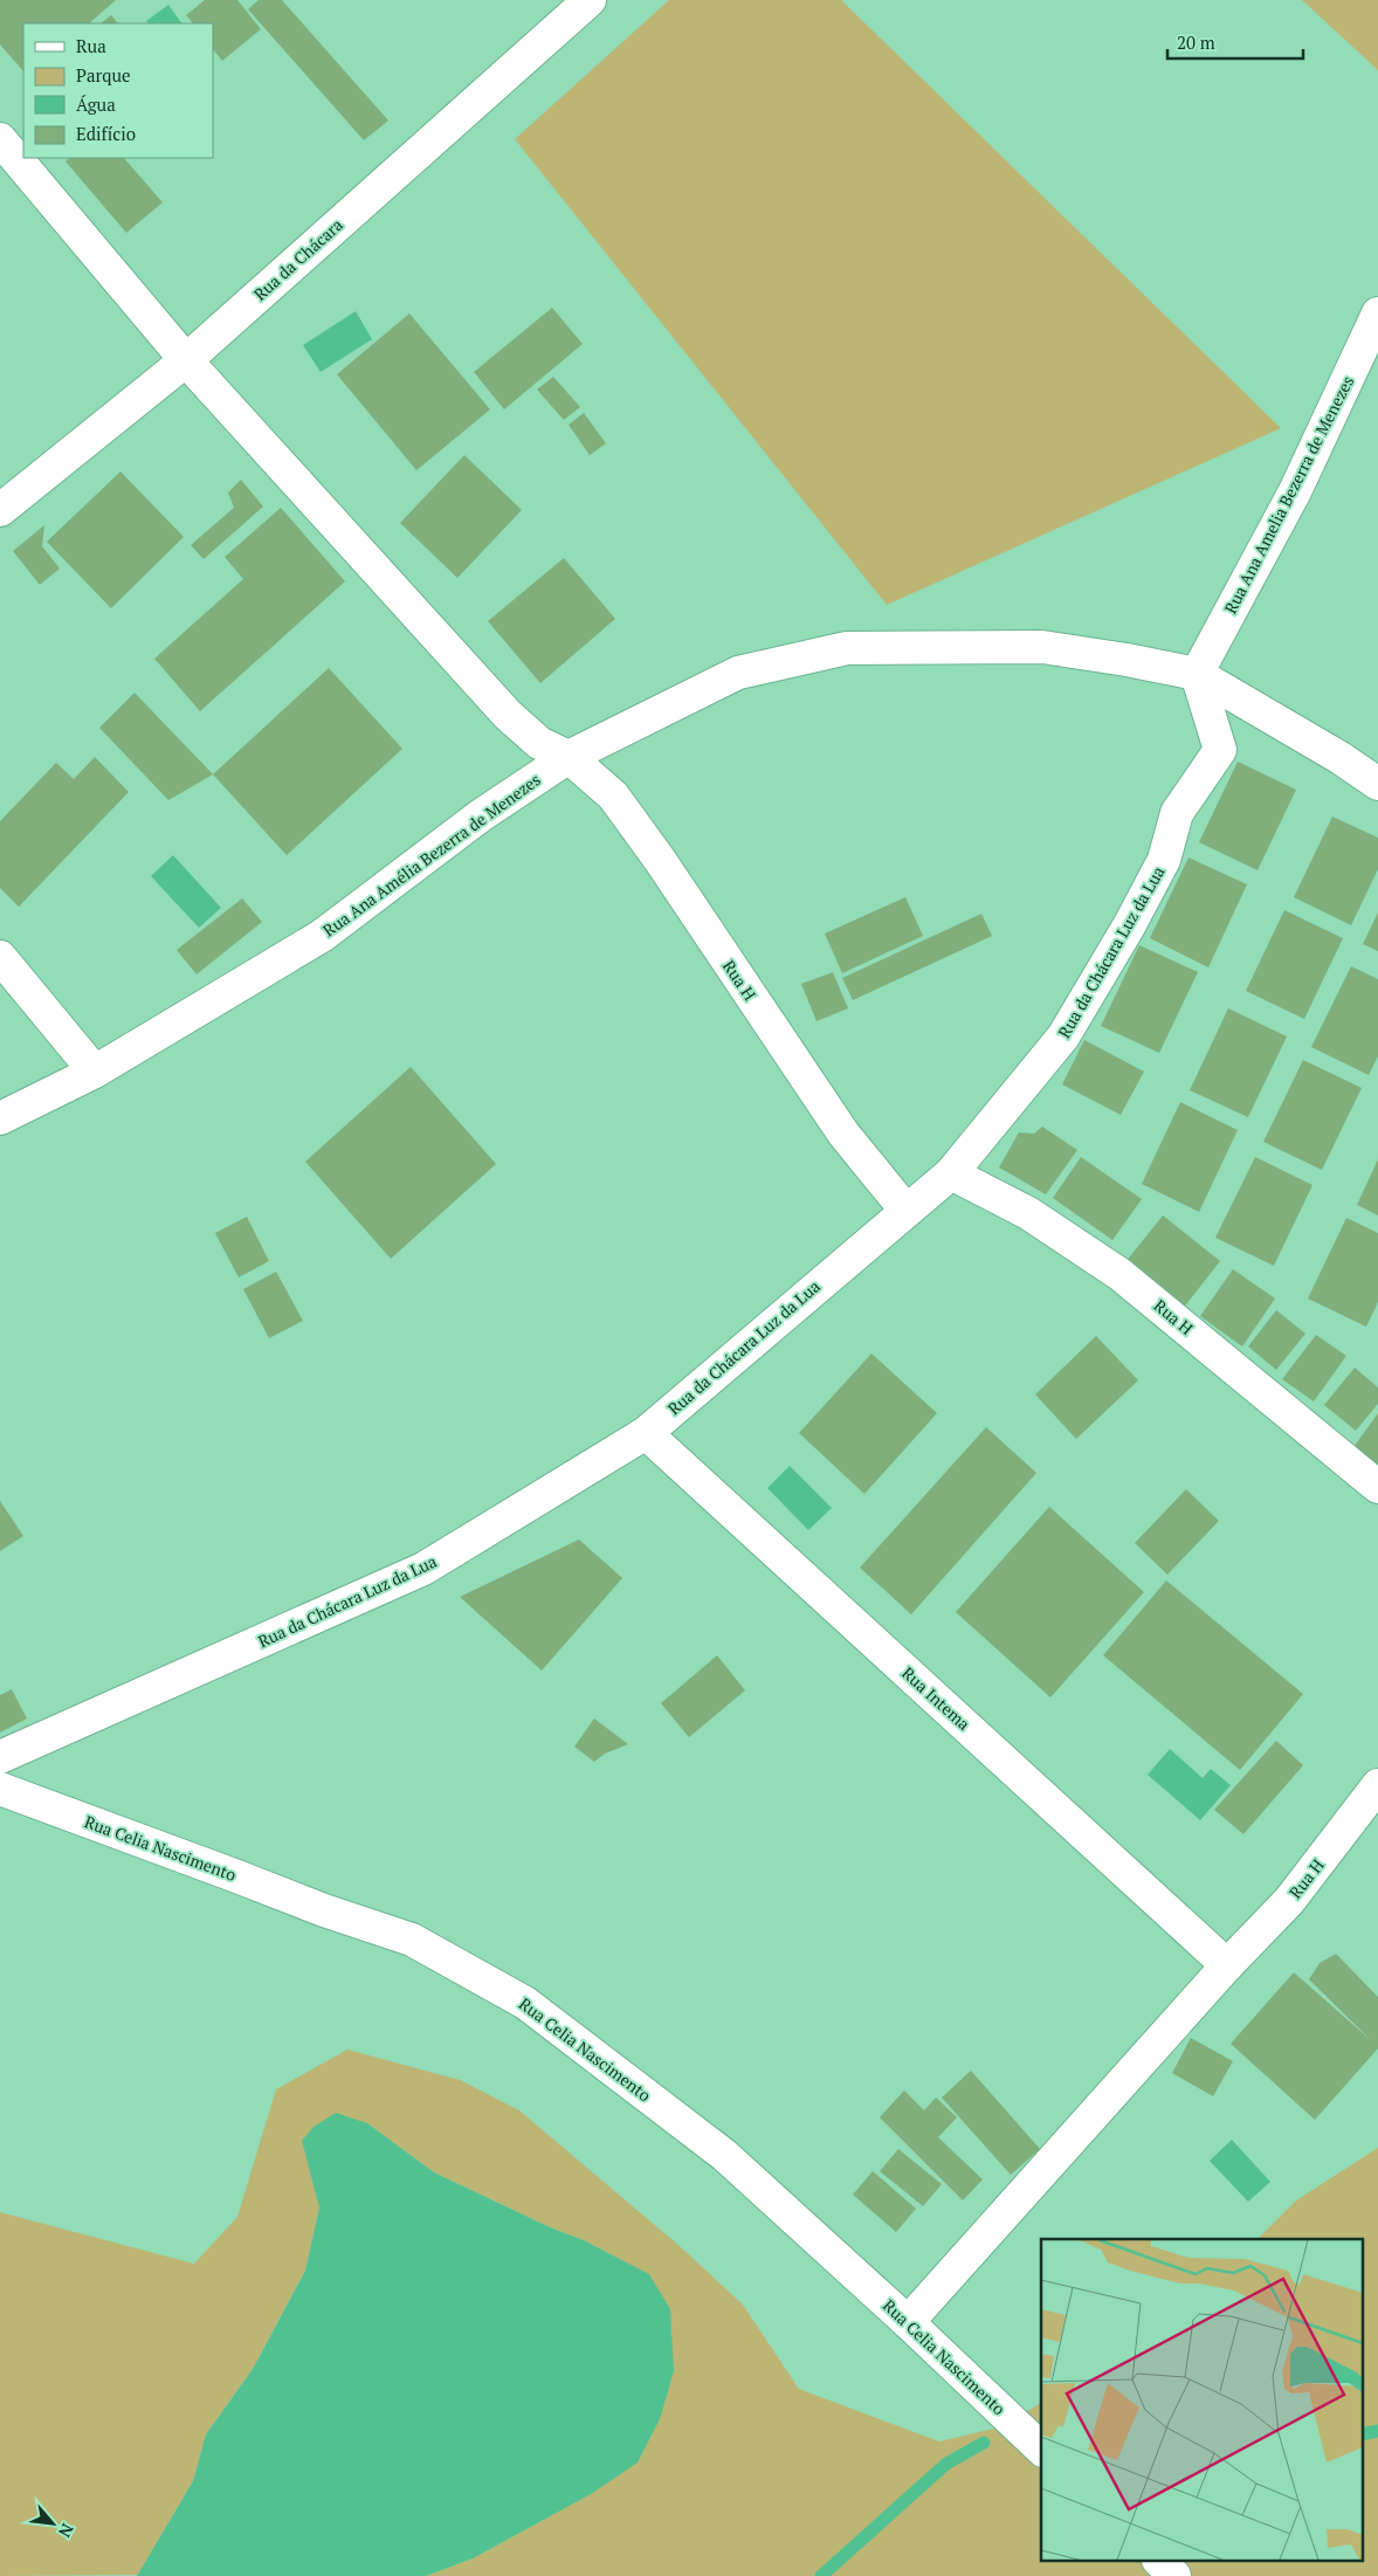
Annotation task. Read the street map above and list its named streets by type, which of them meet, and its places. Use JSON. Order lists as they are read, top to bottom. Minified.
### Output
{"streets":{"street":["Rua da Chácara","Rua Ana Amelia Bezerra de Menezes","Rua Ana Amélia Bezerra de Menezes","Rua da Chácara Luz da Lua","Rua H","Rua Intema","Rua Celia Nascimento"]},"crossings":[["Rua da Chácara","Rua H"],["Rua Ana Amelia Bezerra de Menezes","Rua Ana Amélia Bezerra de Menezes"],["Rua Ana Amelia Bezerra de Menezes","Rua da Chácara Luz da Lua"],["Rua Ana Amélia Bezerra de Menezes","Rua da Chácara Luz da Lua"],["Rua Ana Amélia Bezerra de Menezes","Rua H"],["Rua da Chácara Luz da Lua","Rua H"],["Rua da Chácara Luz da Lua","Rua Intema"],["Rua H","Rua Intema"],["Rua H","Rua Celia Nascimento"]],"legend":["Rua","Parque","Água","Edifício"],"scale_bar":"20 m","north":"bottom right"}
